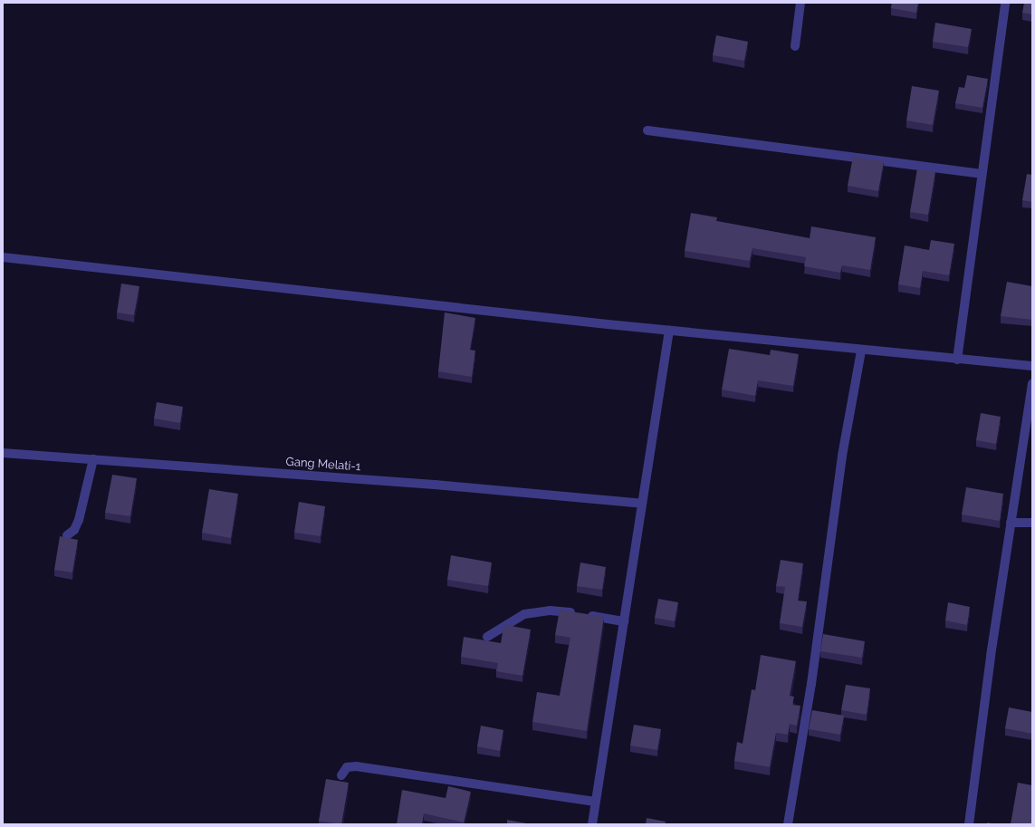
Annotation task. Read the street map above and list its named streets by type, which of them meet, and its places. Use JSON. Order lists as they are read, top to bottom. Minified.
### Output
{"streets":{"street":["Gang Melati-1"]}}
